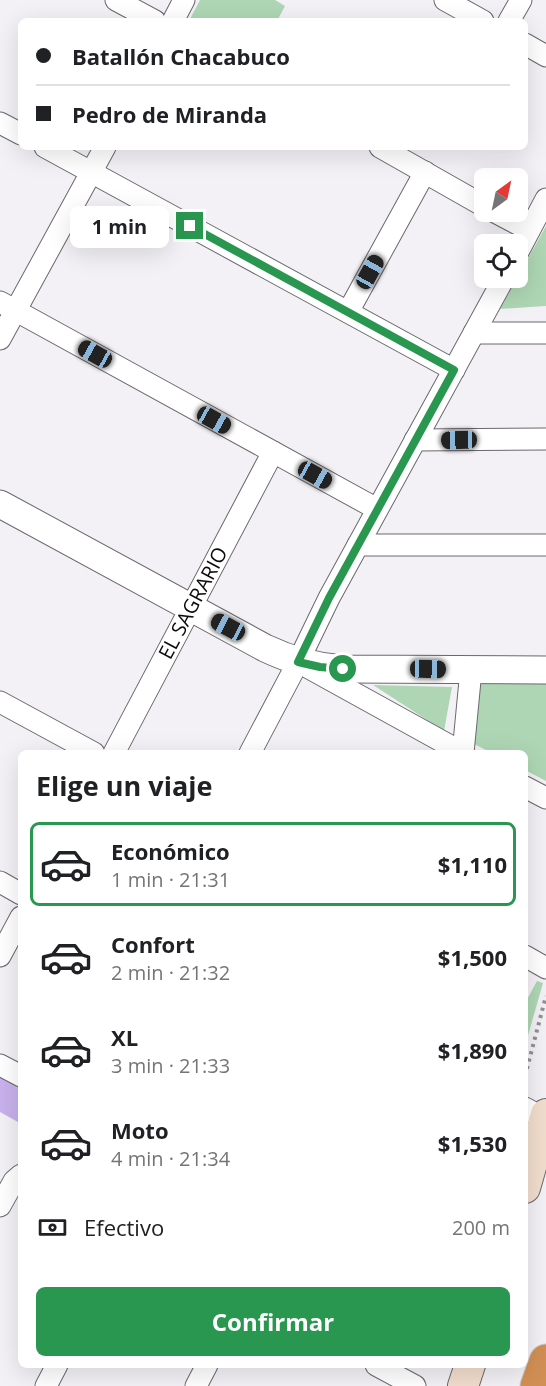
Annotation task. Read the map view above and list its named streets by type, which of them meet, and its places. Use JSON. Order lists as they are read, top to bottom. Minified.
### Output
{"streets":{"street":["EL SAGRARIO"]},"north":"top right","page":{"banner":["Batallón Chacabuco","Pedro de Miranda"],"bubble":"1 min","heading":"Elige un viaje","list":[{"name":"Económico","note":"1 min · 21:31","value":"$1,110"},{"name":"Confort","note":"2 min · 21:32","value":"$1,500"},{"name":"XL","note":"3 min · 21:33","value":"$1,890"},{"name":"Moto","note":"4 min · 21:34","value":"$1,530"}],"pay":["Efectivo","200 m"],"buttons":"Confirmar"}}
